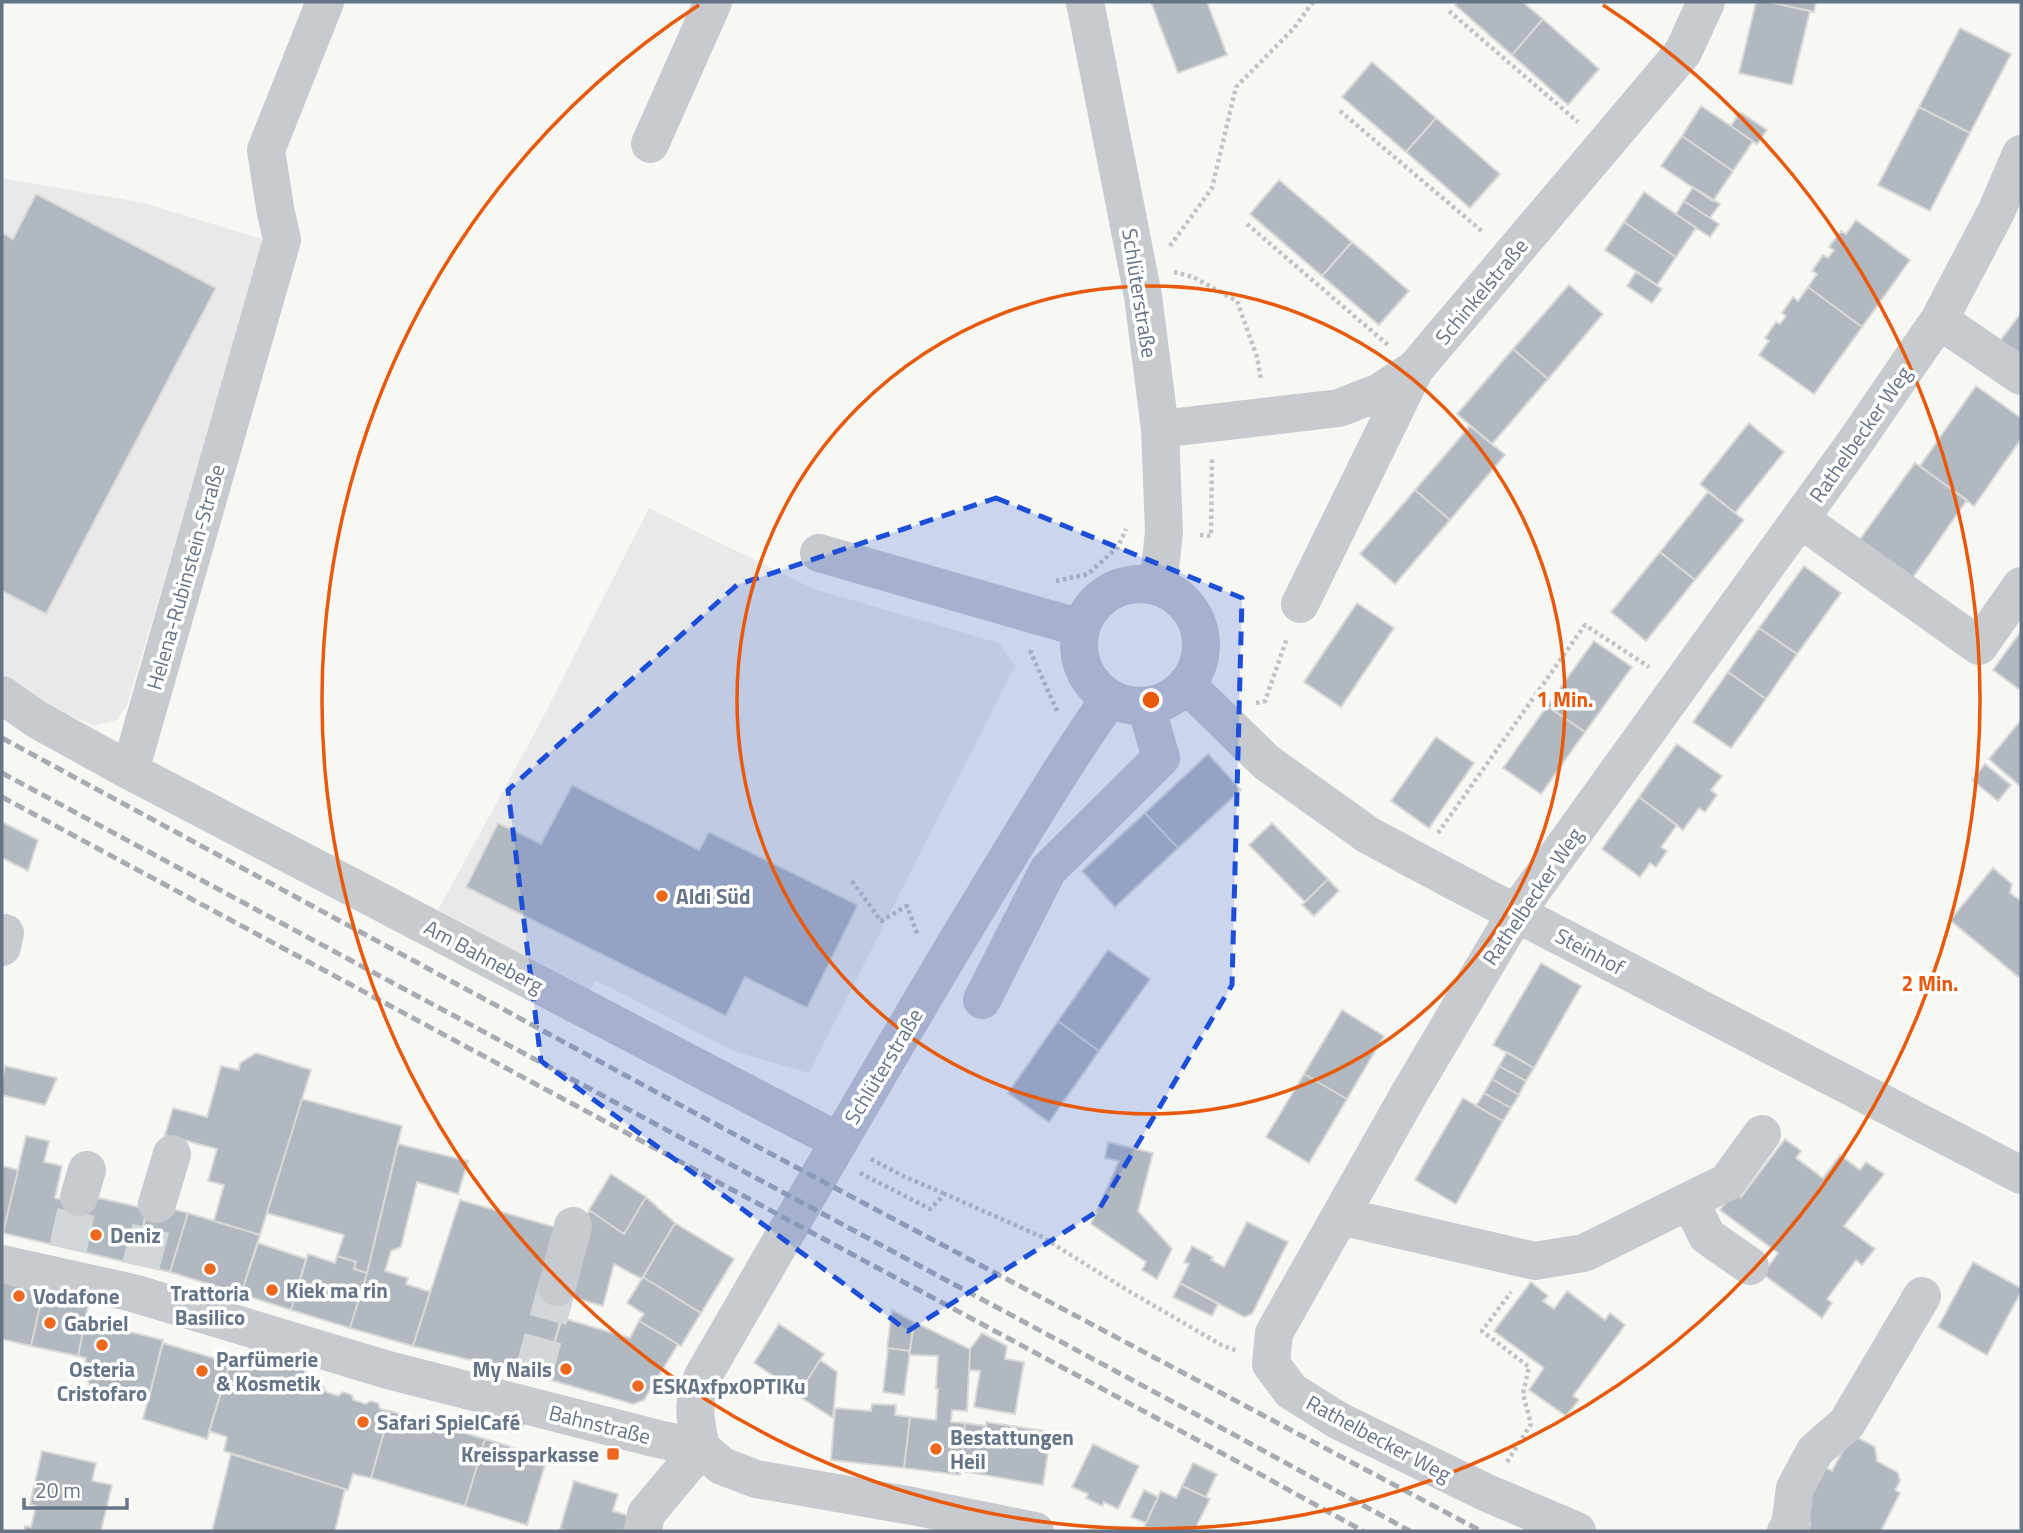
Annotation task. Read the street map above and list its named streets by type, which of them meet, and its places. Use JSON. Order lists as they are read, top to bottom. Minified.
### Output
{"streets":{"street":["Schinkelstraße","Schlüterstraße","Rathelbecker Weg","Helena-Rubinstein-Straße","Steinhof","Am Bahneberg","Bahnstraße"]},"crossings":[["Schinkelstraße","Schlüterstraße"],["Schlüterstraße","Steinhof"],["Schlüterstraße","Am Bahneberg"],["Schlüterstraße","Bahnstraße"],["Rathelbecker Weg","Steinhof"],["Helena-Rubinstein-Straße","Am Bahneberg"]],"places":{"other":["Aldi Süd","Deniz","Trattoria Basilico","Kiek ma rin","Vodafone","Gabriel","Osteria Cristofaro","My Nails","Parfümerie & Kosmetik","ESKAxfpxOPTIKu","Safari SpielCafé","Bestattungen Heil"],"transit":["Kreissparkasse"]},"scale_bar":"20 m","rings":["1 Min.","2 Min."]}
